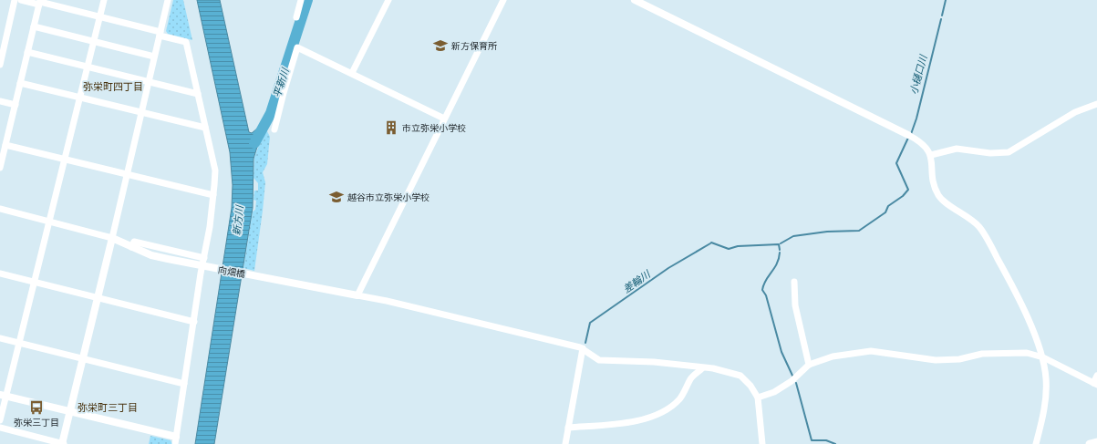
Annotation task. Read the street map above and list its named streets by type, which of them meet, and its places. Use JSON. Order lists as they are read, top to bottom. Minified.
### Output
{"streets":{"street":["向畑橋"]},"districts":["弥栄町四丁目","弥栄町三丁目"],"water":["小樋口川","平新川","新方川","差輪川"],"places":{"school or university":["新方保育所","越谷市立弥栄小学校"],"building":["市立弥栄小学校"],"bus stop":["弥栄三丁目"]}}
